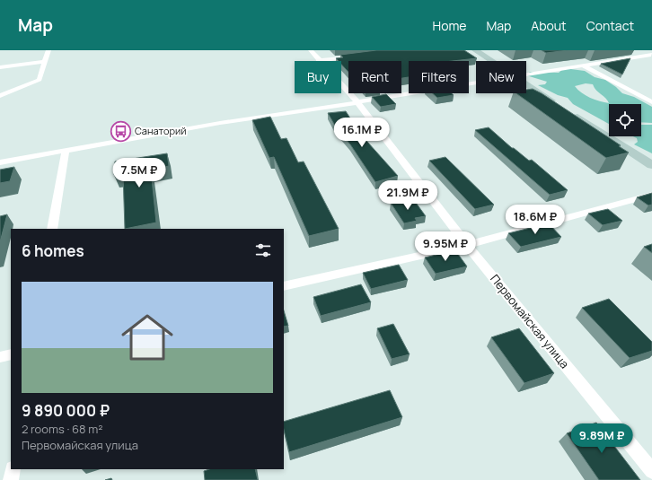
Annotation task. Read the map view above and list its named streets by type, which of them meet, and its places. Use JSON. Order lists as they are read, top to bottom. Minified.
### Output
{"streets":{"street":["Первомайская улица"]},"places":{"bus stop":["Санаторий"]},"page":{"header":"Map","nav":["Home","Map","About","Contact"],"chip":["Buy","Rent","Filters","New"],"price":["16.1M ₽","7.5M ₽","21.9M ₽","18.6M ₽","9.95M ₽","9.89M ₽"],"heading":"6 homes","list":[{"name":"9 890 000 ₽","note":"2 rooms · 68 m² · Первомайская улица"}]}}
